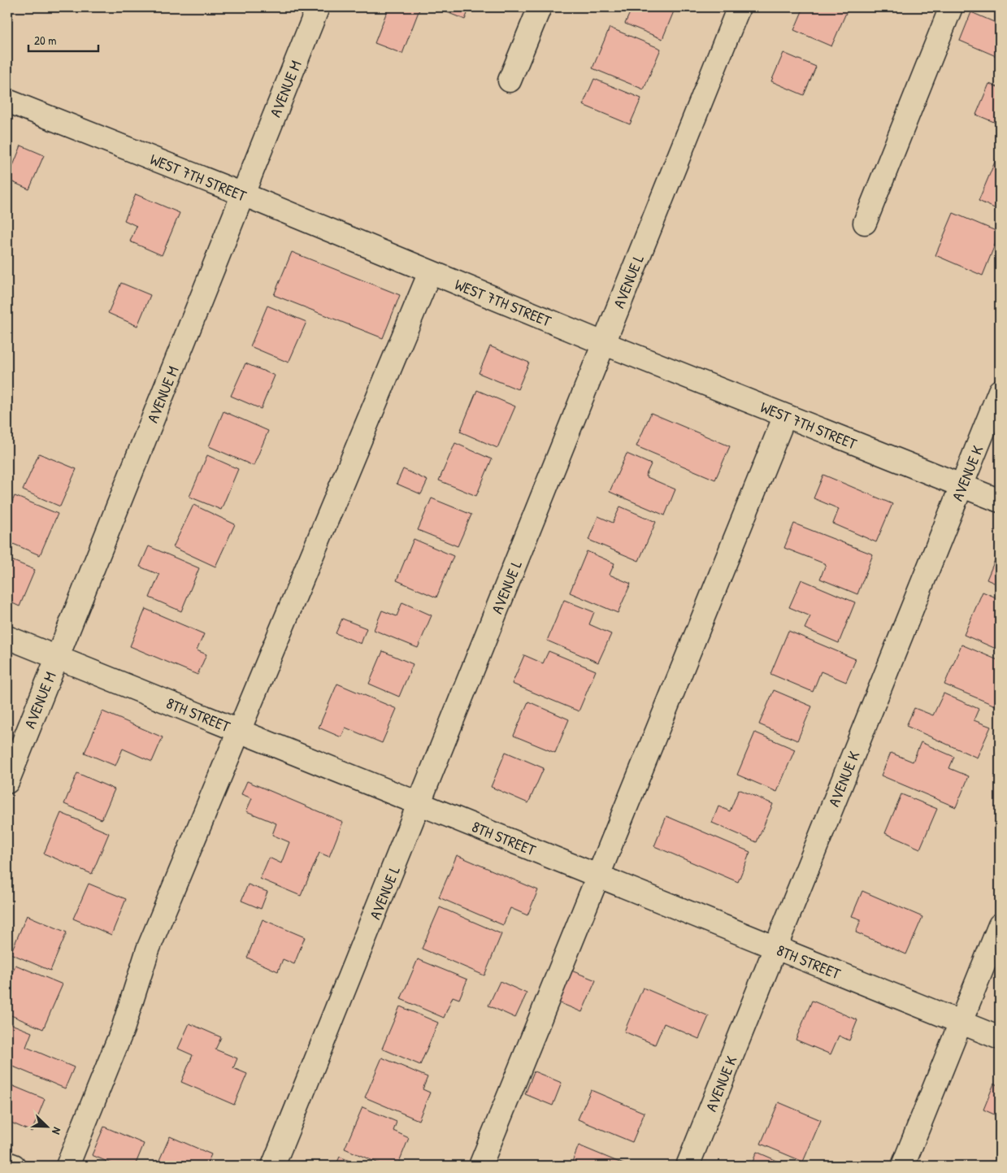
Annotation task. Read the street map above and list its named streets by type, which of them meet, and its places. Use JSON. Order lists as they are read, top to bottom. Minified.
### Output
{"streets":{"street":["AVENUE M","WEST 7TH STREET","AVENUE L","AVENUE K","8TH STREET"]},"crossings":[["AVENUE M","WEST 7TH STREET"],["AVENUE M","8TH STREET"],["WEST 7TH STREET","AVENUE L"],["WEST 7TH STREET","AVENUE K"],["AVENUE L","8TH STREET"],["AVENUE K","8TH STREET"]],"scale_bar":"20 m","north":"bottom right"}
